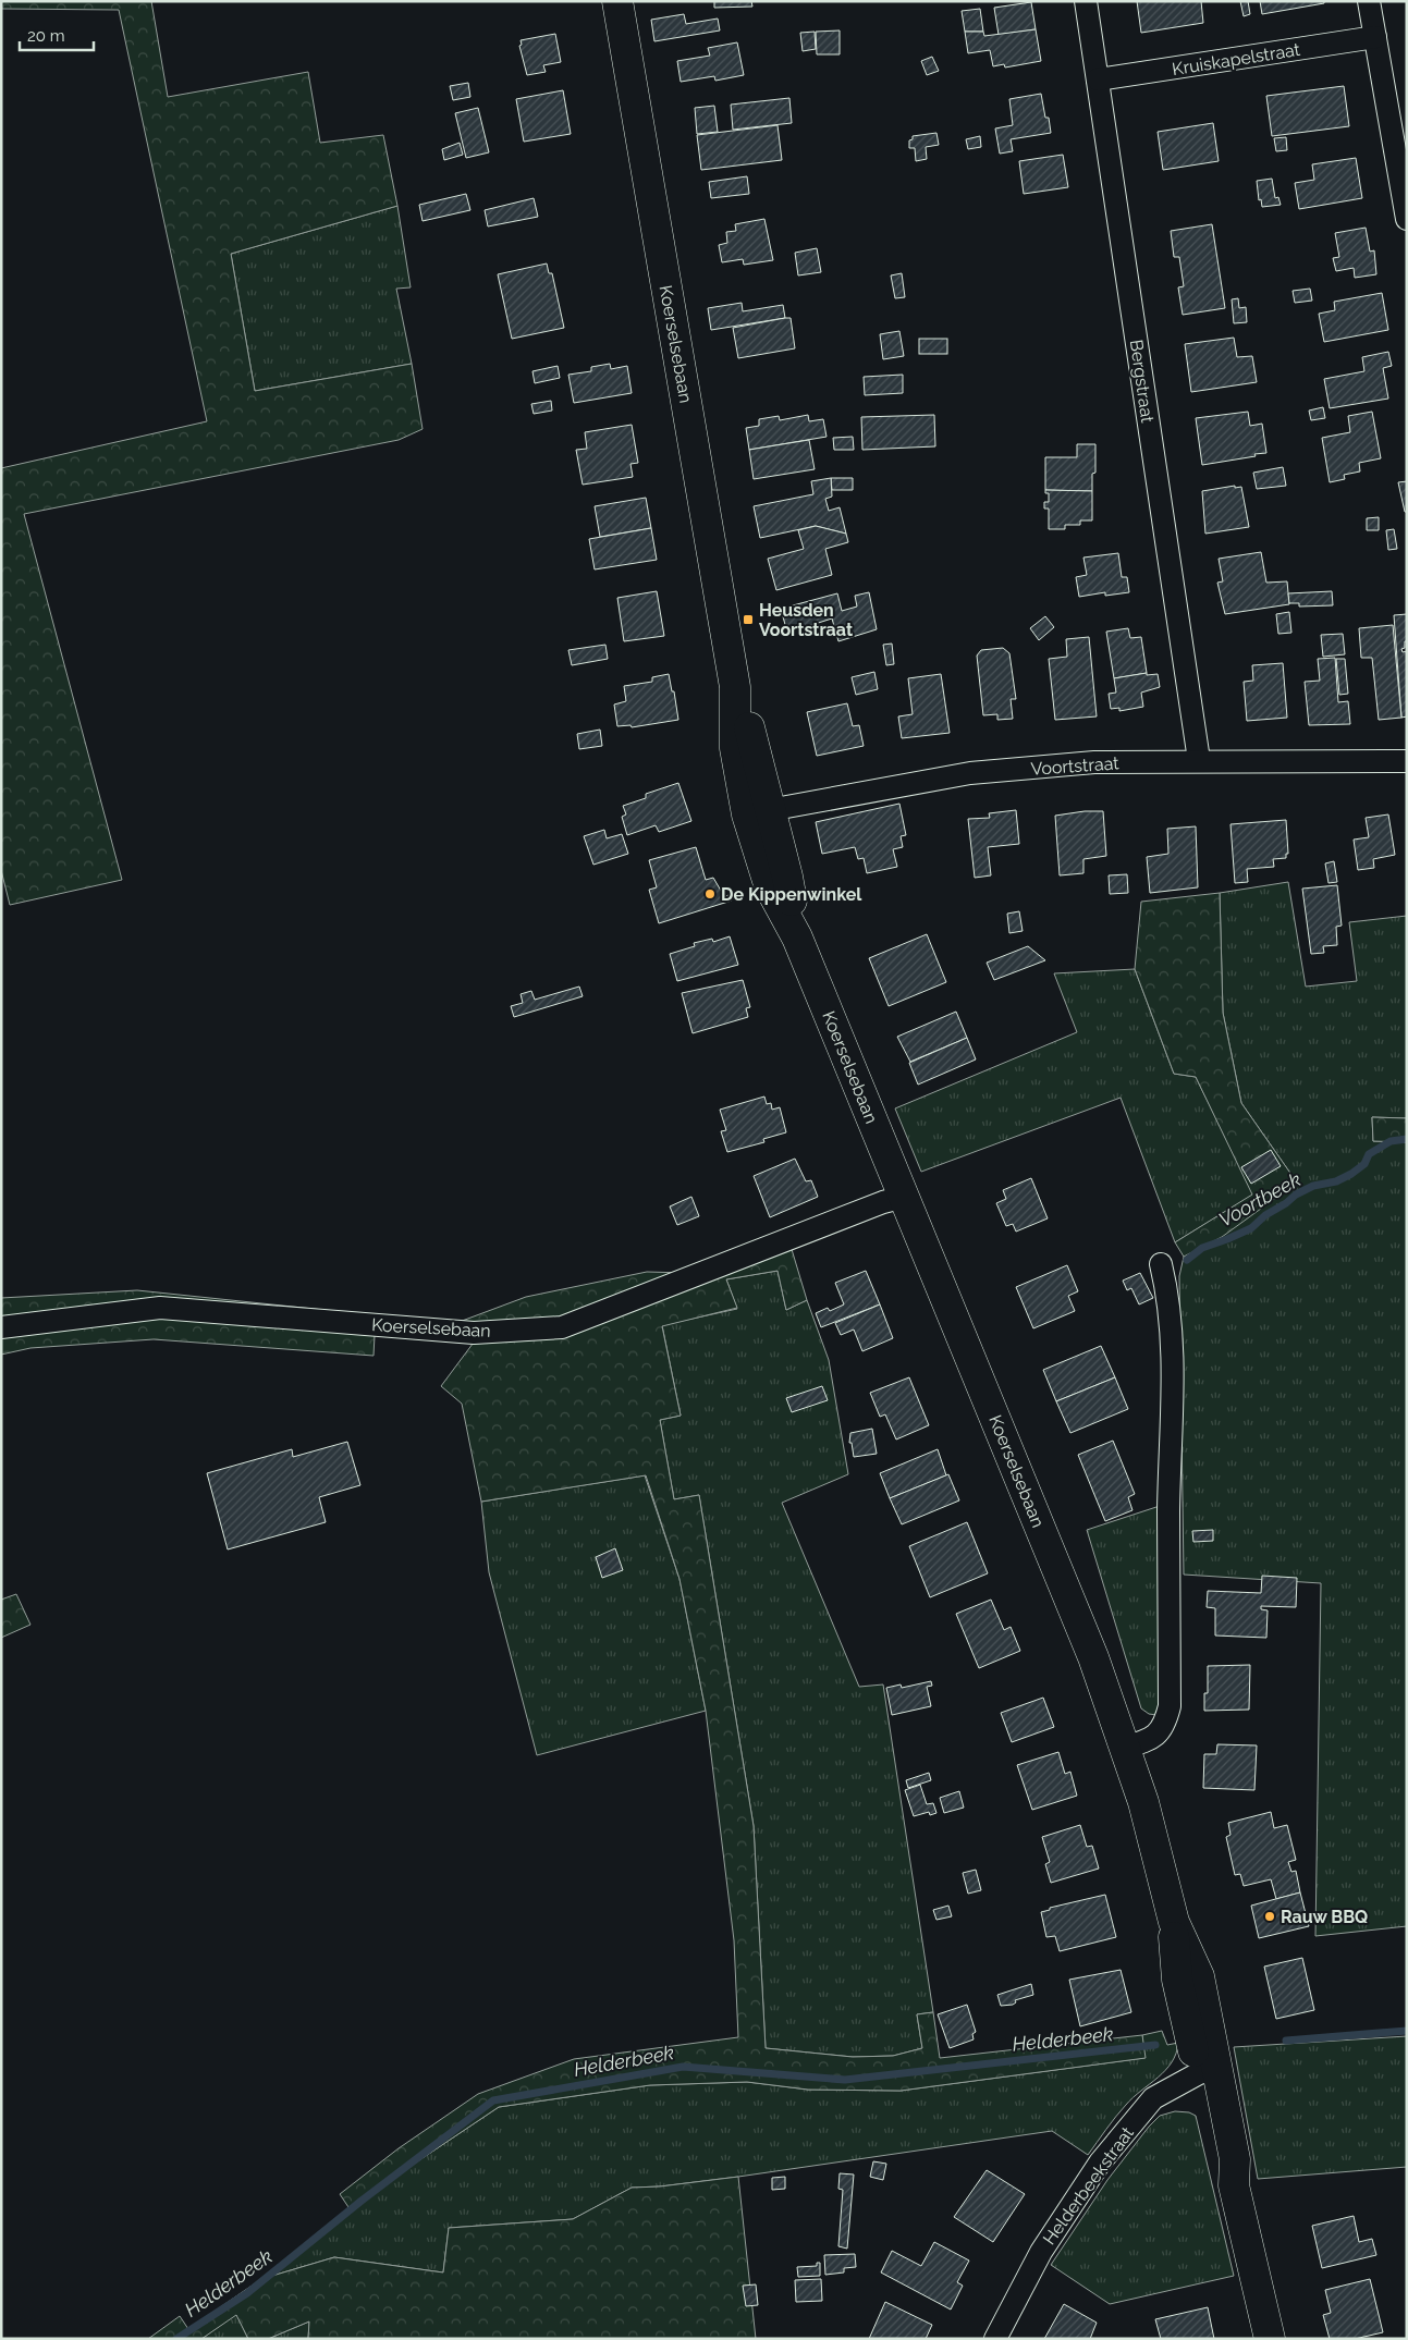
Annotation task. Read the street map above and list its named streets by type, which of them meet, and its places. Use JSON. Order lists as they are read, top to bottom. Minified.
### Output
{"streets":{"street":["Kruiskapelstraat","Koerselsebaan","Bergstraat","Voortstraat","Helderbeekstraat"]},"crossings":[["Kruiskapelstraat","Bergstraat"],["Koerselsebaan","Voortstraat"],["Koerselsebaan","Helderbeekstraat"],["Bergstraat","Voortstraat"]],"water":["Voortbeek","Helderbeek"],"places":{"transit":["Heusden Voortstraat"],"other":["De Kippenwinkel","Rauw BBQ"]},"scale_bar":"20 m"}
